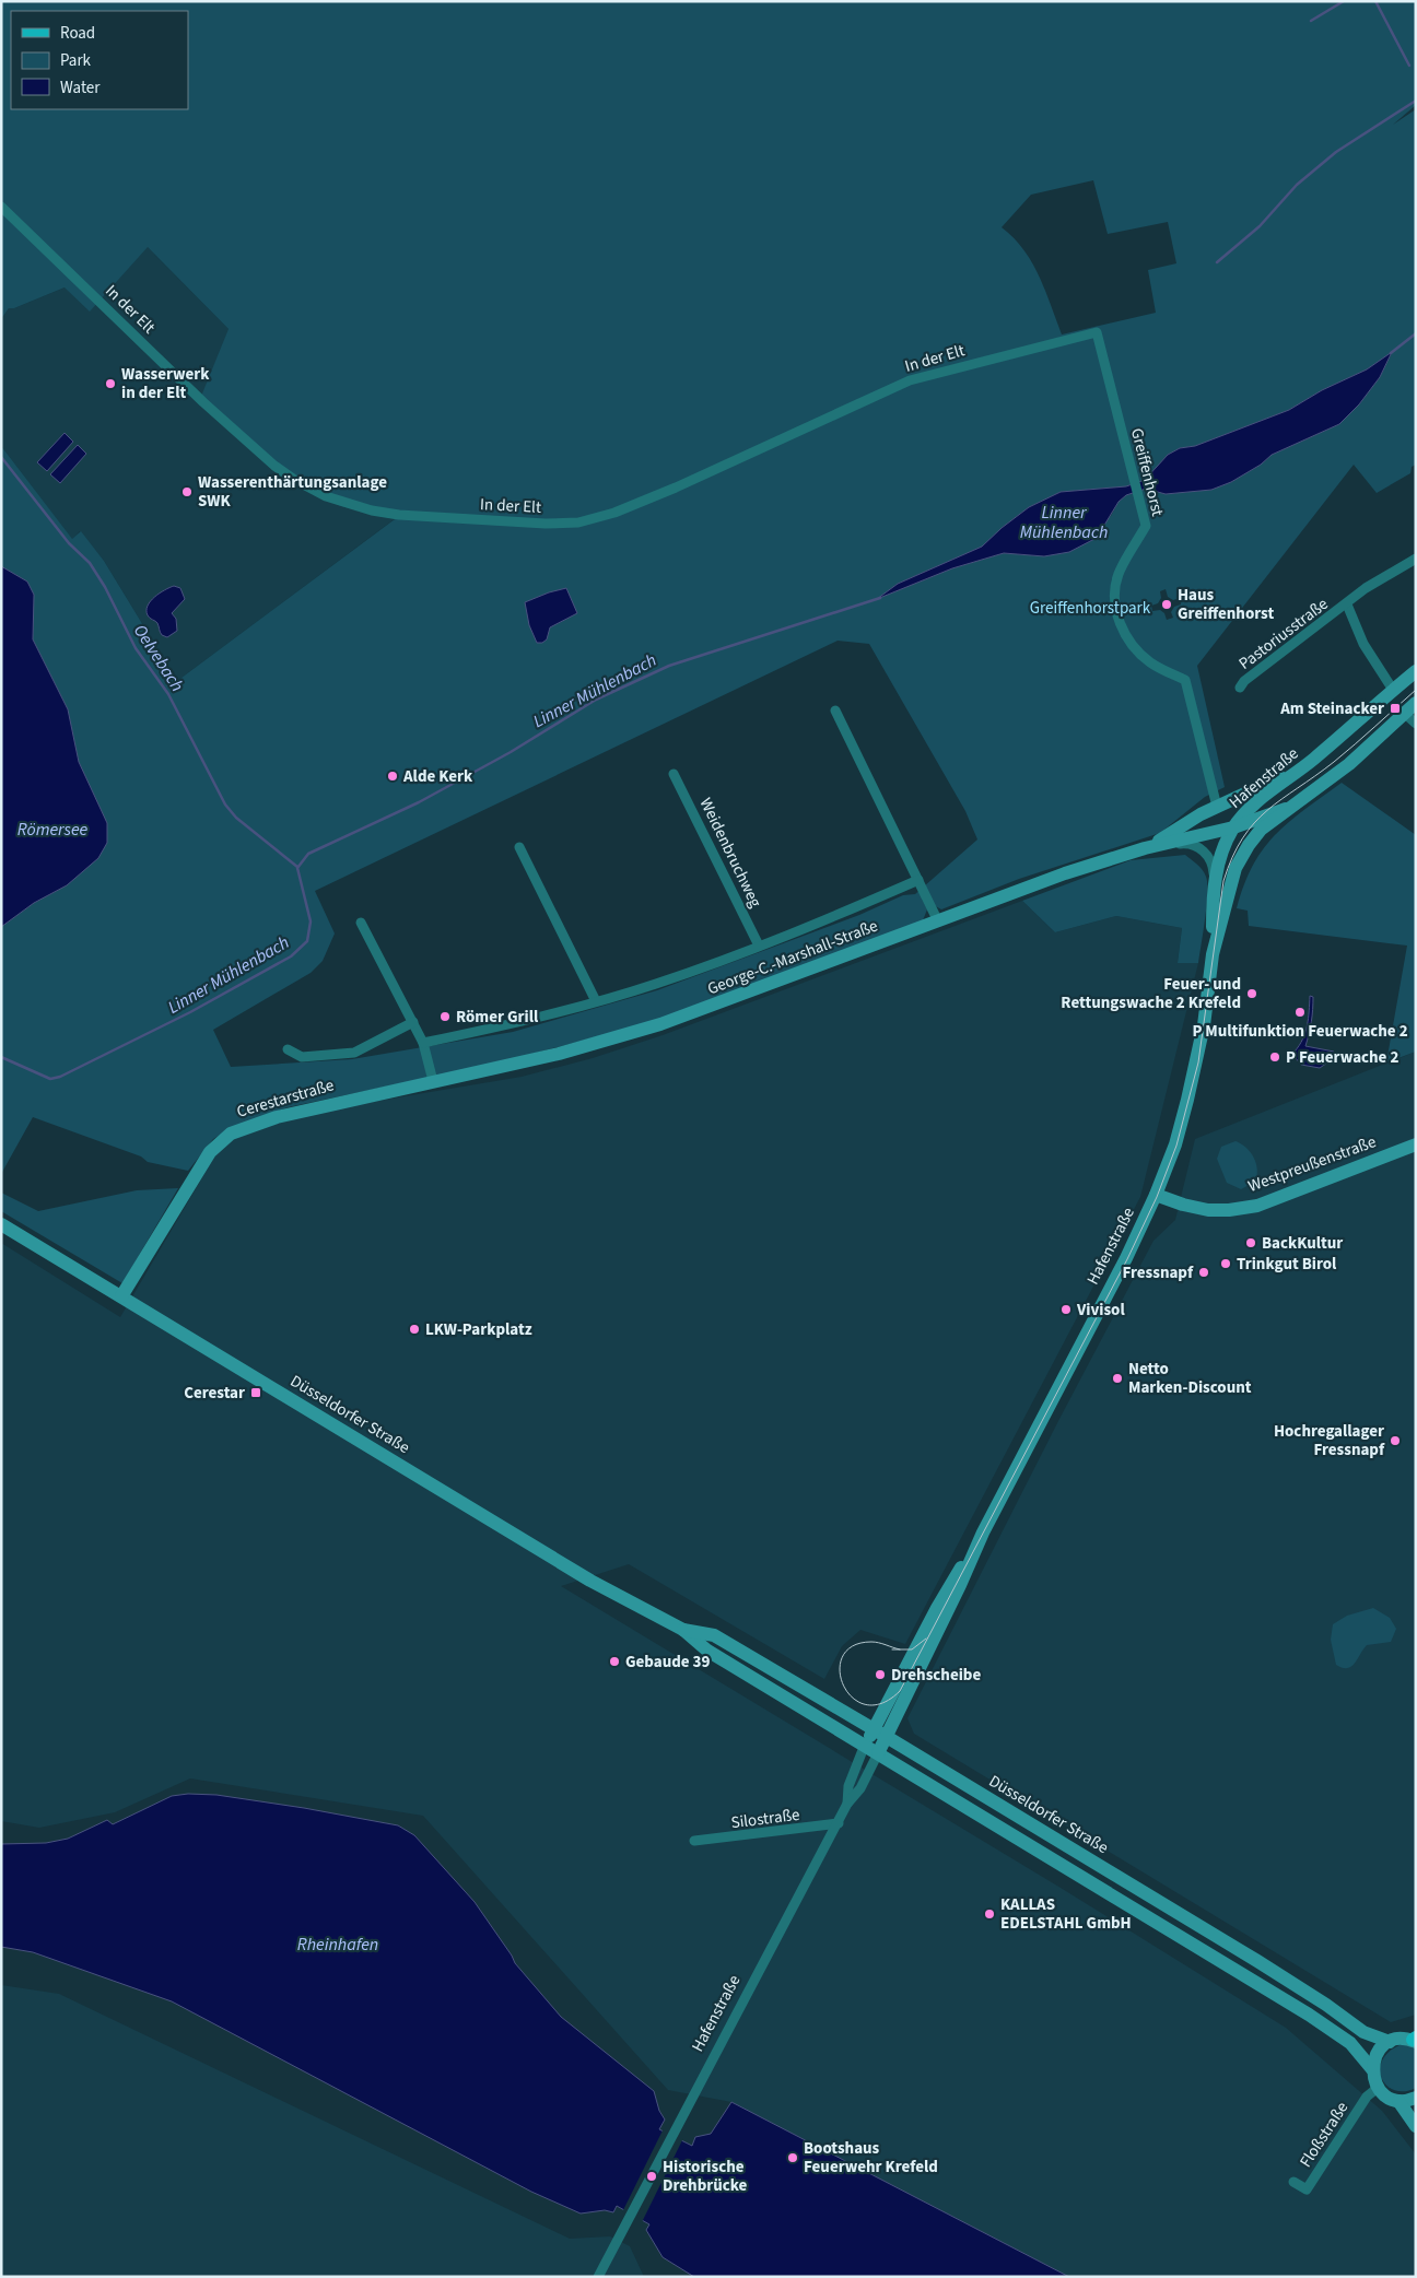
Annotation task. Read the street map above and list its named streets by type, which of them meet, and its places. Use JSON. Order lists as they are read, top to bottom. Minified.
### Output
{"streets":{"main road":["Hafenstraße","George-C.-Marshall-Straße","Cerestarstraße","Westpreußenstraße","Düsseldorfer Straße"],"street":["In der Elt","Greiffenhorst","Pastoriusstraße","Weidenbruchweg","Silostraße","Floßstraße"]},"crossings":[["In der Elt","Greiffenhorst"],["Pastoriusstraße","Hafenstraße"],["Hafenstraße","George-C.-Marshall-Straße"],["Hafenstraße","Westpreußenstraße"],["Hafenstraße","Düsseldorfer Straße"],["Hafenstraße","Silostraße"],["George-C.-Marshall-Straße","Cerestarstraße"],["Cerestarstraße","Düsseldorfer Straße"]],"water":["Linner Mühlenbach","Oelvebach","Römersee","Rheinhafen"],"parks":["Greiffenhorstpark"],"places":{"other":["Wasserwerk in der Elt","Wasserenthärtungsanlage SWK","Haus Greiffenhorst","Alde Kerk","Feuer- und Rettungswache 2 Krefeld","P Multifunktion Feuerwache 2","Römer Grill","P Feuerwache 2","BackKultur","Trinkgut Birol","Fressnapf","Vivisol","LKW-Parkplatz","Netto Marken-Discount","Hochregallager Fressnapf","Gebaude 39","Drehscheibe","KALLAS EDELSTAHL GmbH","Bootshaus Feuerwehr Krefeld","Historische Drehbrücke"],"transit":["Am Steinacker","Cerestar"]},"legend":["Road","Park","Water"]}
